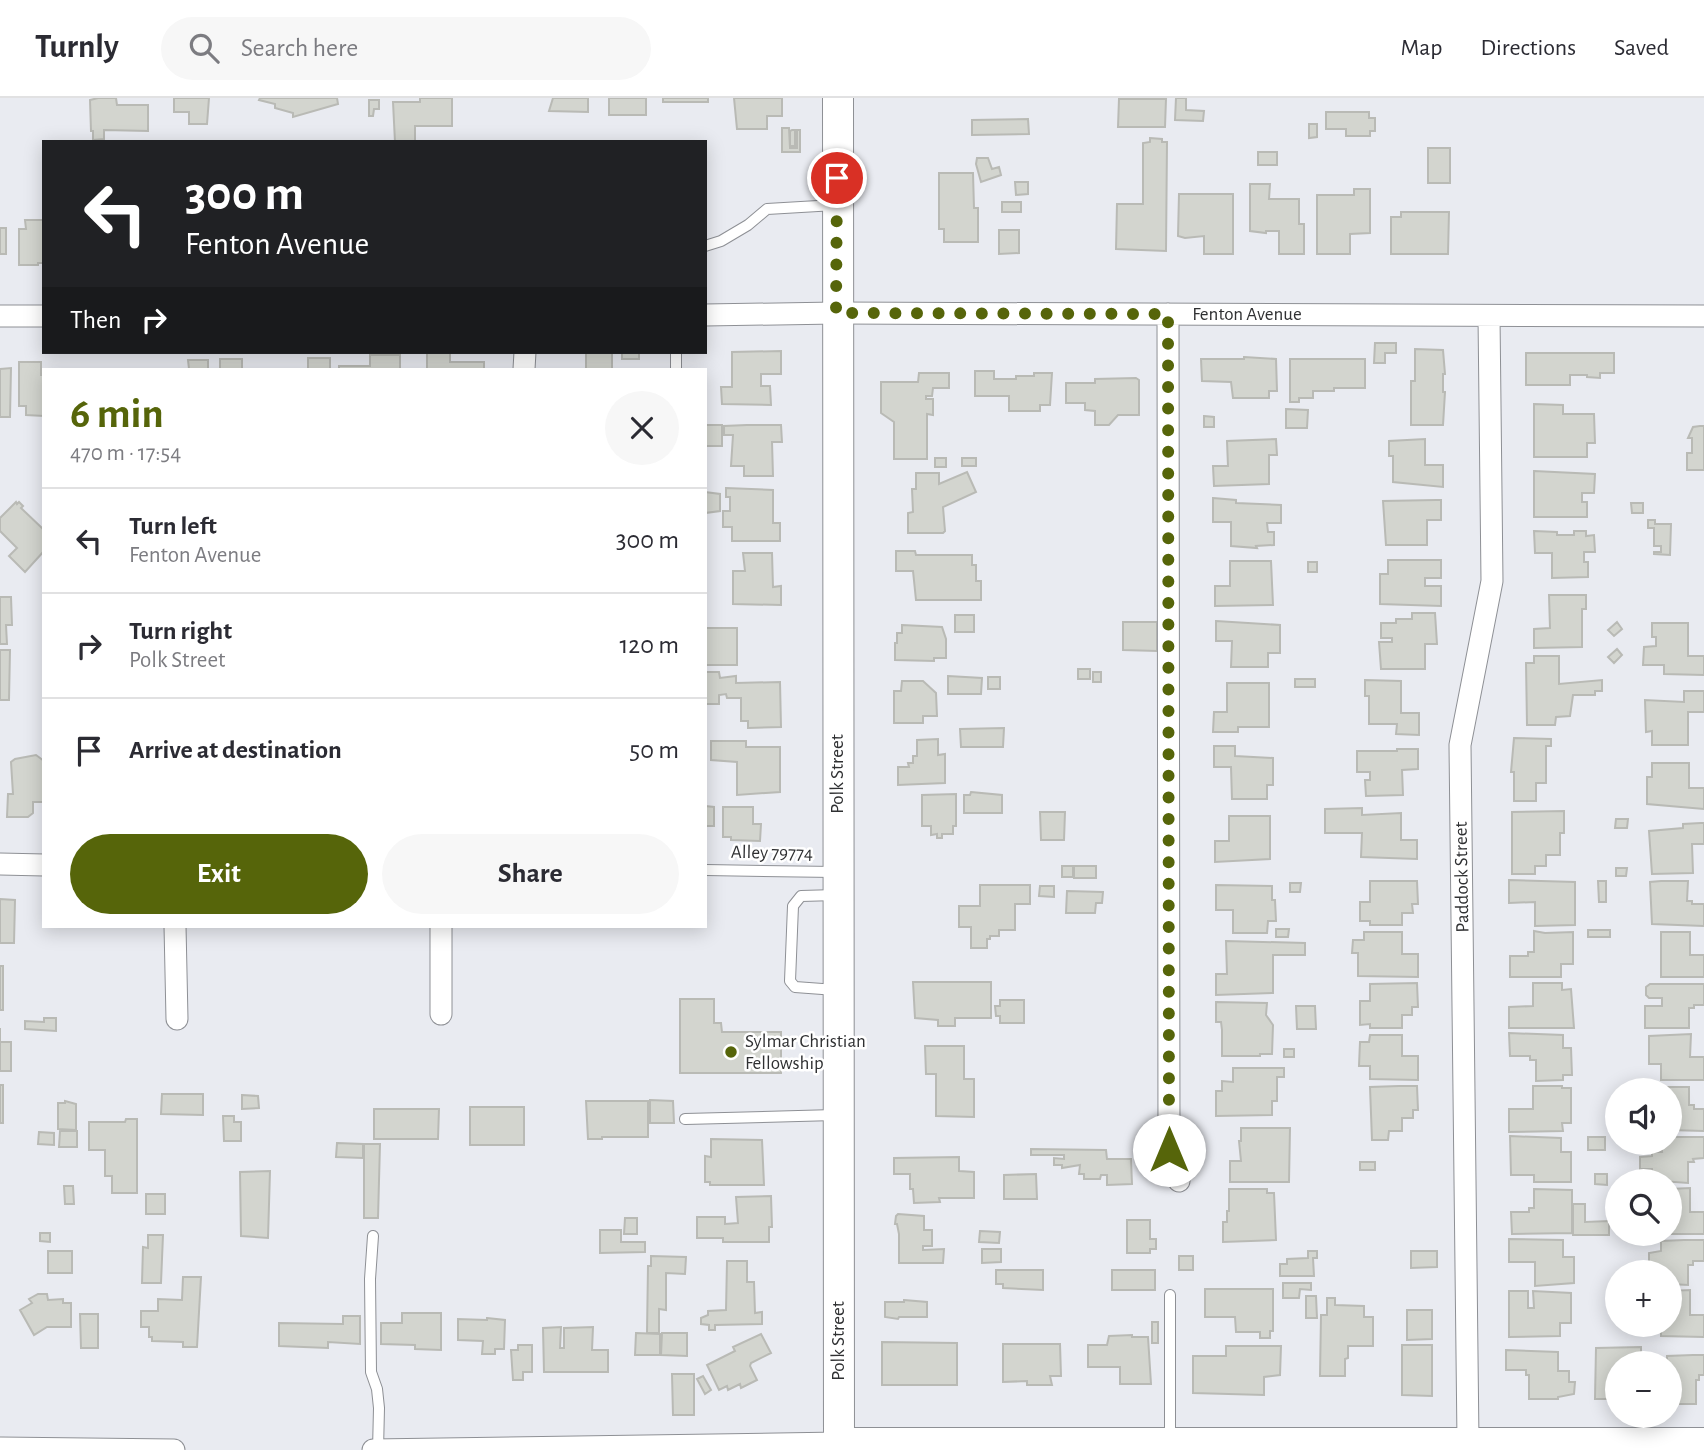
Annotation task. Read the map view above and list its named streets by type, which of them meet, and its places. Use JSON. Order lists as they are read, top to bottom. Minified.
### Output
{"streets":{"street":["Fenton Avenue","Polk Street","Paddock Street"],"lane":["Alley 79774"]},"crossings":[["Fenton Avenue","Polk Street"],["Fenton Avenue","Paddock Street"],["Polk Street","Alley 79774"]],"places":["Sylmar Christian Fellowship"],"page":{"header":"Turnly","search":"Search here","nav":["Map","Directions","Saved"],"turn":["300 m","Fenton Avenue"],"then":"Then","heading":["6 min","470 m · 17:54"],"list":[{"name":"Turn left","note":"Fenton Avenue","value":"300 m"},{"name":"Turn right","note":"Polk Street","value":"120 m"},{"name":"Arrive at destination","value":"50 m"}],"buttons":["Exit","Share"],"map_buttons":["+","−"]}}
